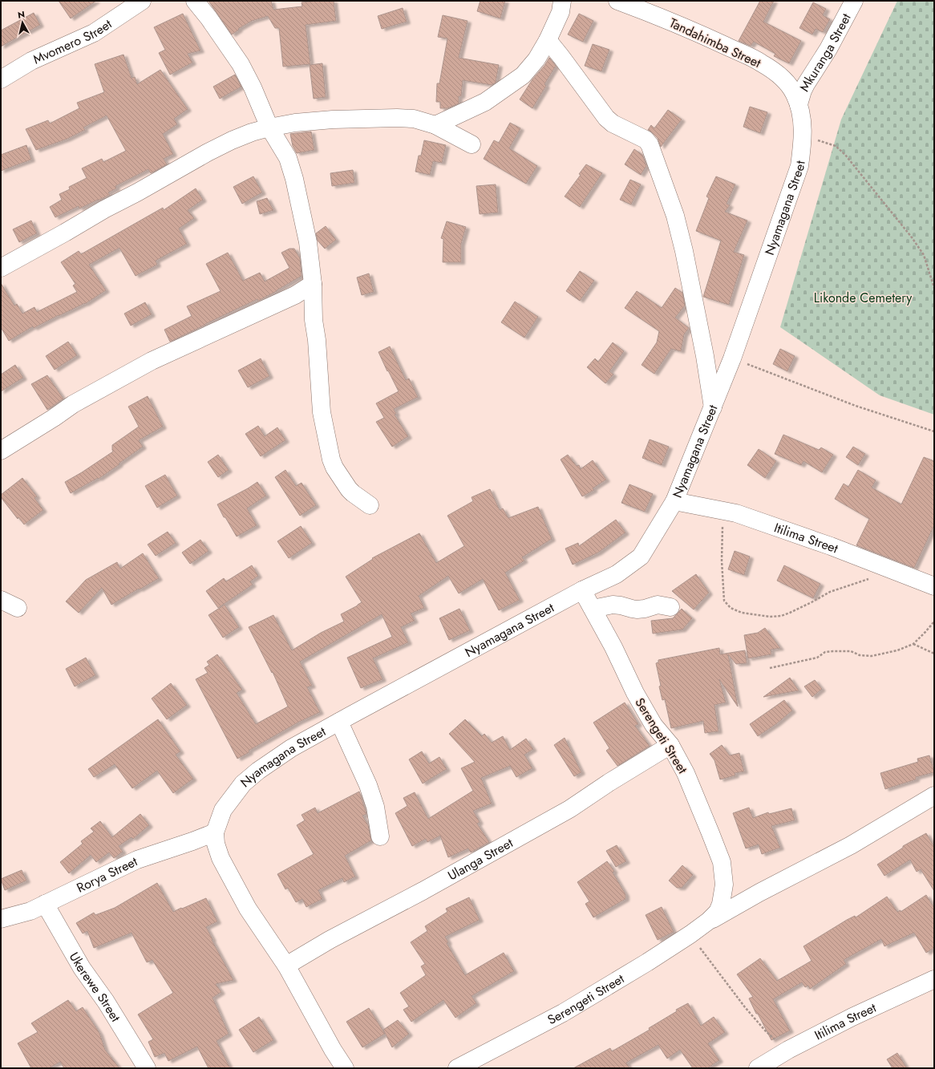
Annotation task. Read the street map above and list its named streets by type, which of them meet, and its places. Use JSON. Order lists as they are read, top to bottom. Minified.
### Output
{"streets":{"street":["Mvomero Street","Tandahimba Street","Mkuranga Street","Nyamagana Street","Itilima Street","Serengeti Street","Ulanga Street","Rorya Street","Ukerewe Street"]},"crossings":[["Tandahimba Street","Mkuranga Street"],["Tandahimba Street","Nyamagana Street"],["Mkuranga Street","Nyamagana Street"],["Nyamagana Street","Itilima Street"],["Nyamagana Street","Serengeti Street"],["Nyamagana Street","Ulanga Street"],["Nyamagana Street","Rorya Street"],["Serengeti Street","Ulanga Street"],["Rorya Street","Ukerewe Street"]],"parks":["Likonde Cemetery"],"north":"top"}
